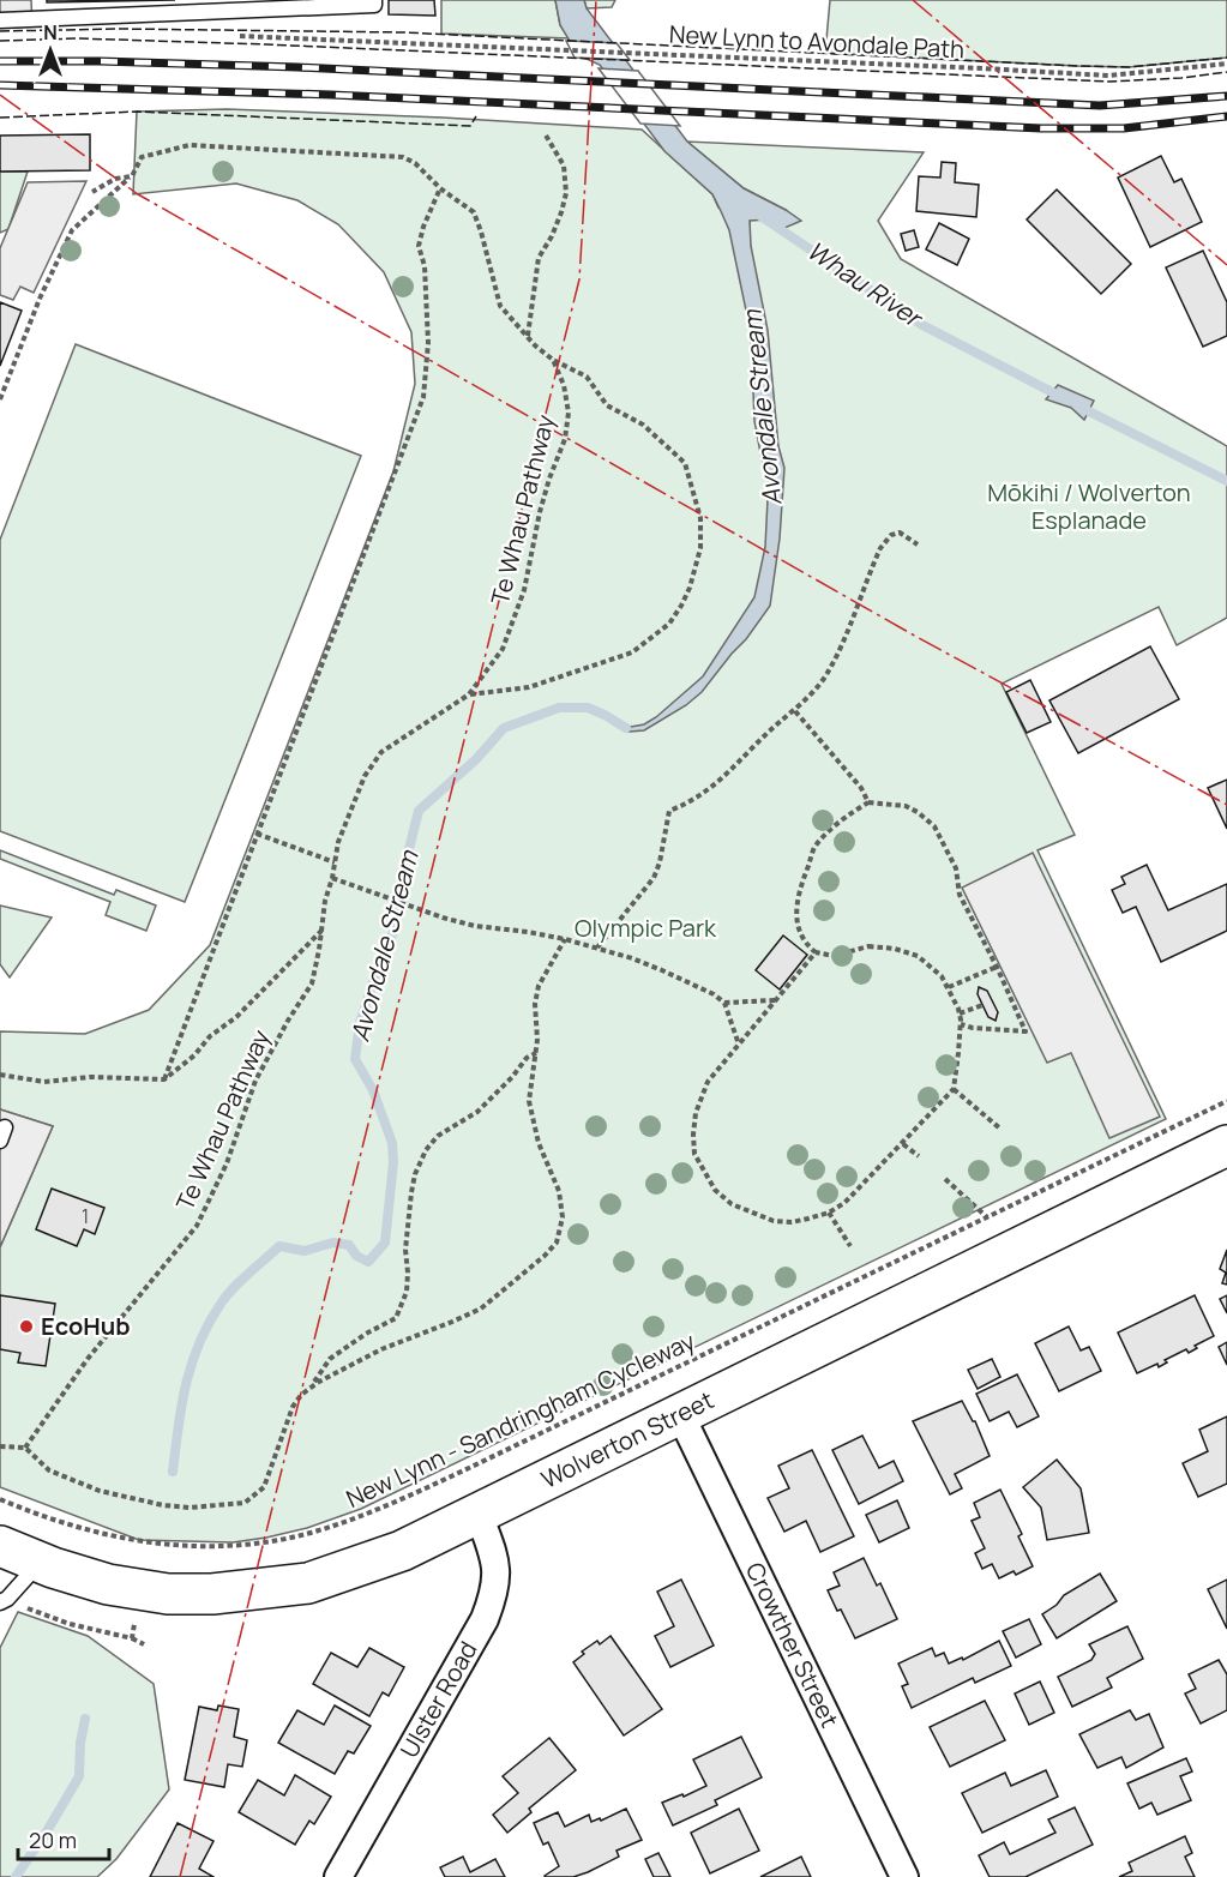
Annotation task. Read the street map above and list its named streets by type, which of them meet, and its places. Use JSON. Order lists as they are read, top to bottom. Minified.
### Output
{"streets":{"main road":["Wolverton Street"],"street":["Crowther Street","Ulster Road"],"path":["New Lynn to Avondale Path","Te Whau Pathway","New Lynn - Sandringham Cycleway"]},"crossings":[["Wolverton Street","Crowther Street"],["Wolverton Street","Ulster Road"]],"water":["Whau River","Avondale Stream"],"parks":["Mōkihi / Wolverton Esplanade","Olympic Park"],"places":["EcoHub"],"house_numbers":["1"],"scale_bar":"20 m","north":"top"}
